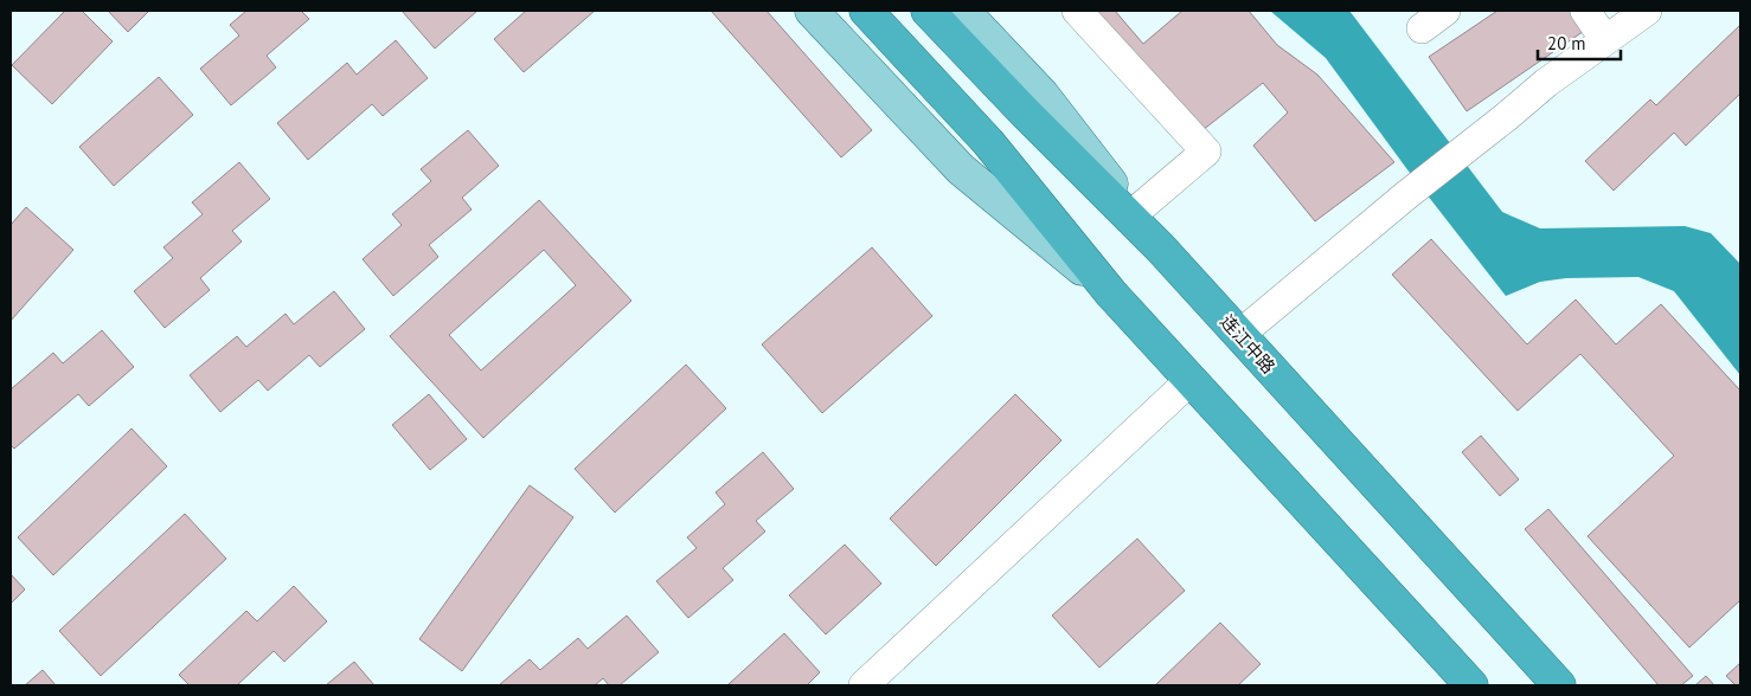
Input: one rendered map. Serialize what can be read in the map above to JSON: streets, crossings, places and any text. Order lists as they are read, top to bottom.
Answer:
{
  "streets": {
    "highway": ["连江中路"]
  },
  "scale_bar": "20 m"
}
